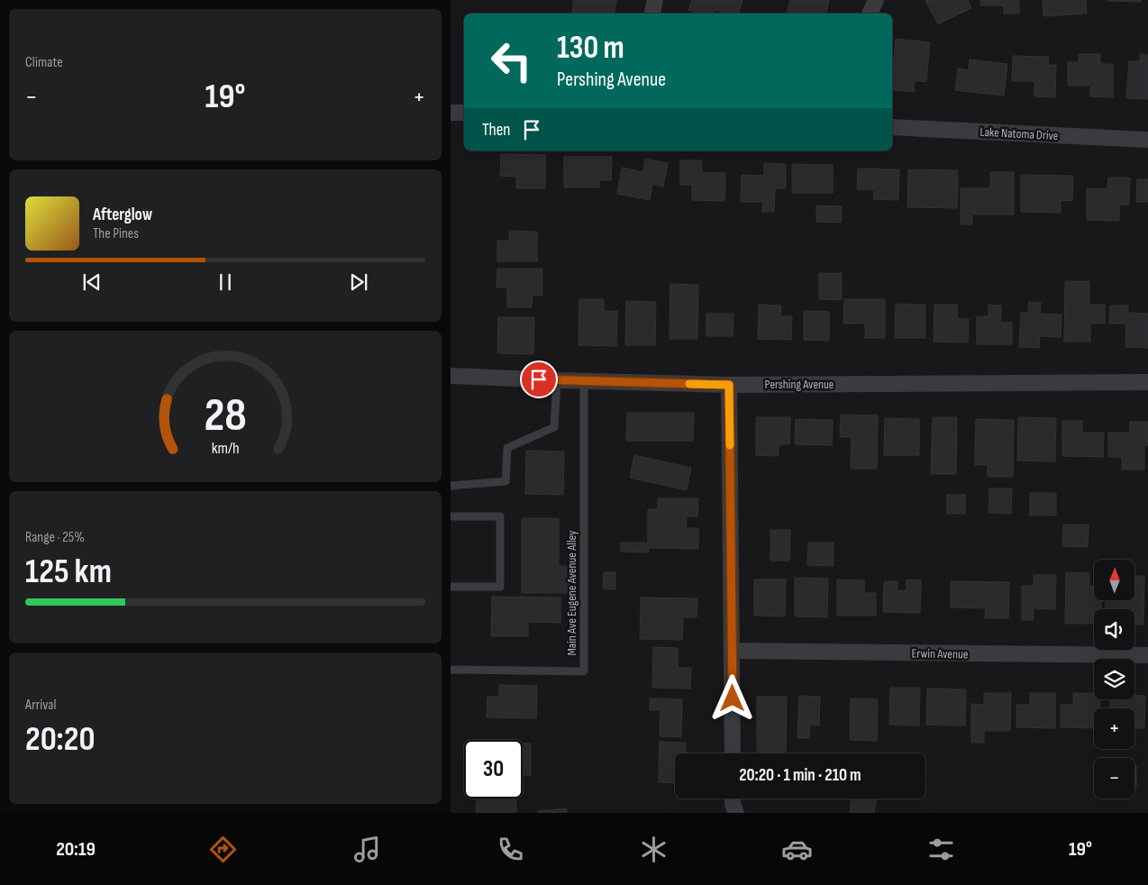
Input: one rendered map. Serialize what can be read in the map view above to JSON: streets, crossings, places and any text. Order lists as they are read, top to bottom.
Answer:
{
  "streets": {
    "street": ["Lake Natoma Drive", "Pershing Avenue", "Erwin Avenue"],
    "lane": ["Main Ave Eugene Avenue Alley"]
  },
  "crossings": [
    ["Pershing Avenue", "Main Ave Eugene Avenue Alley"]
  ],
  "north": "top",
  "page": {
    "tile": [
      "Climate",
      ["Range · 25%", "125 km"],
      ["Arrival", "20:20"]
    ],
    "turn": ["130 m", "Pershing Avenue"],
    "heat": ["−", "19°", "+"],
    "then": "Then",
    "song": ["Afterglow", "The Pines"],
    "map_buttons": ["+", "−"],
    "limit": "30",
    "trip": "20:20 · 1 min · 210 m",
    "tabs": ["20:19", "19°"],
    "gauge": ["28", "km/h"]
  }
}
